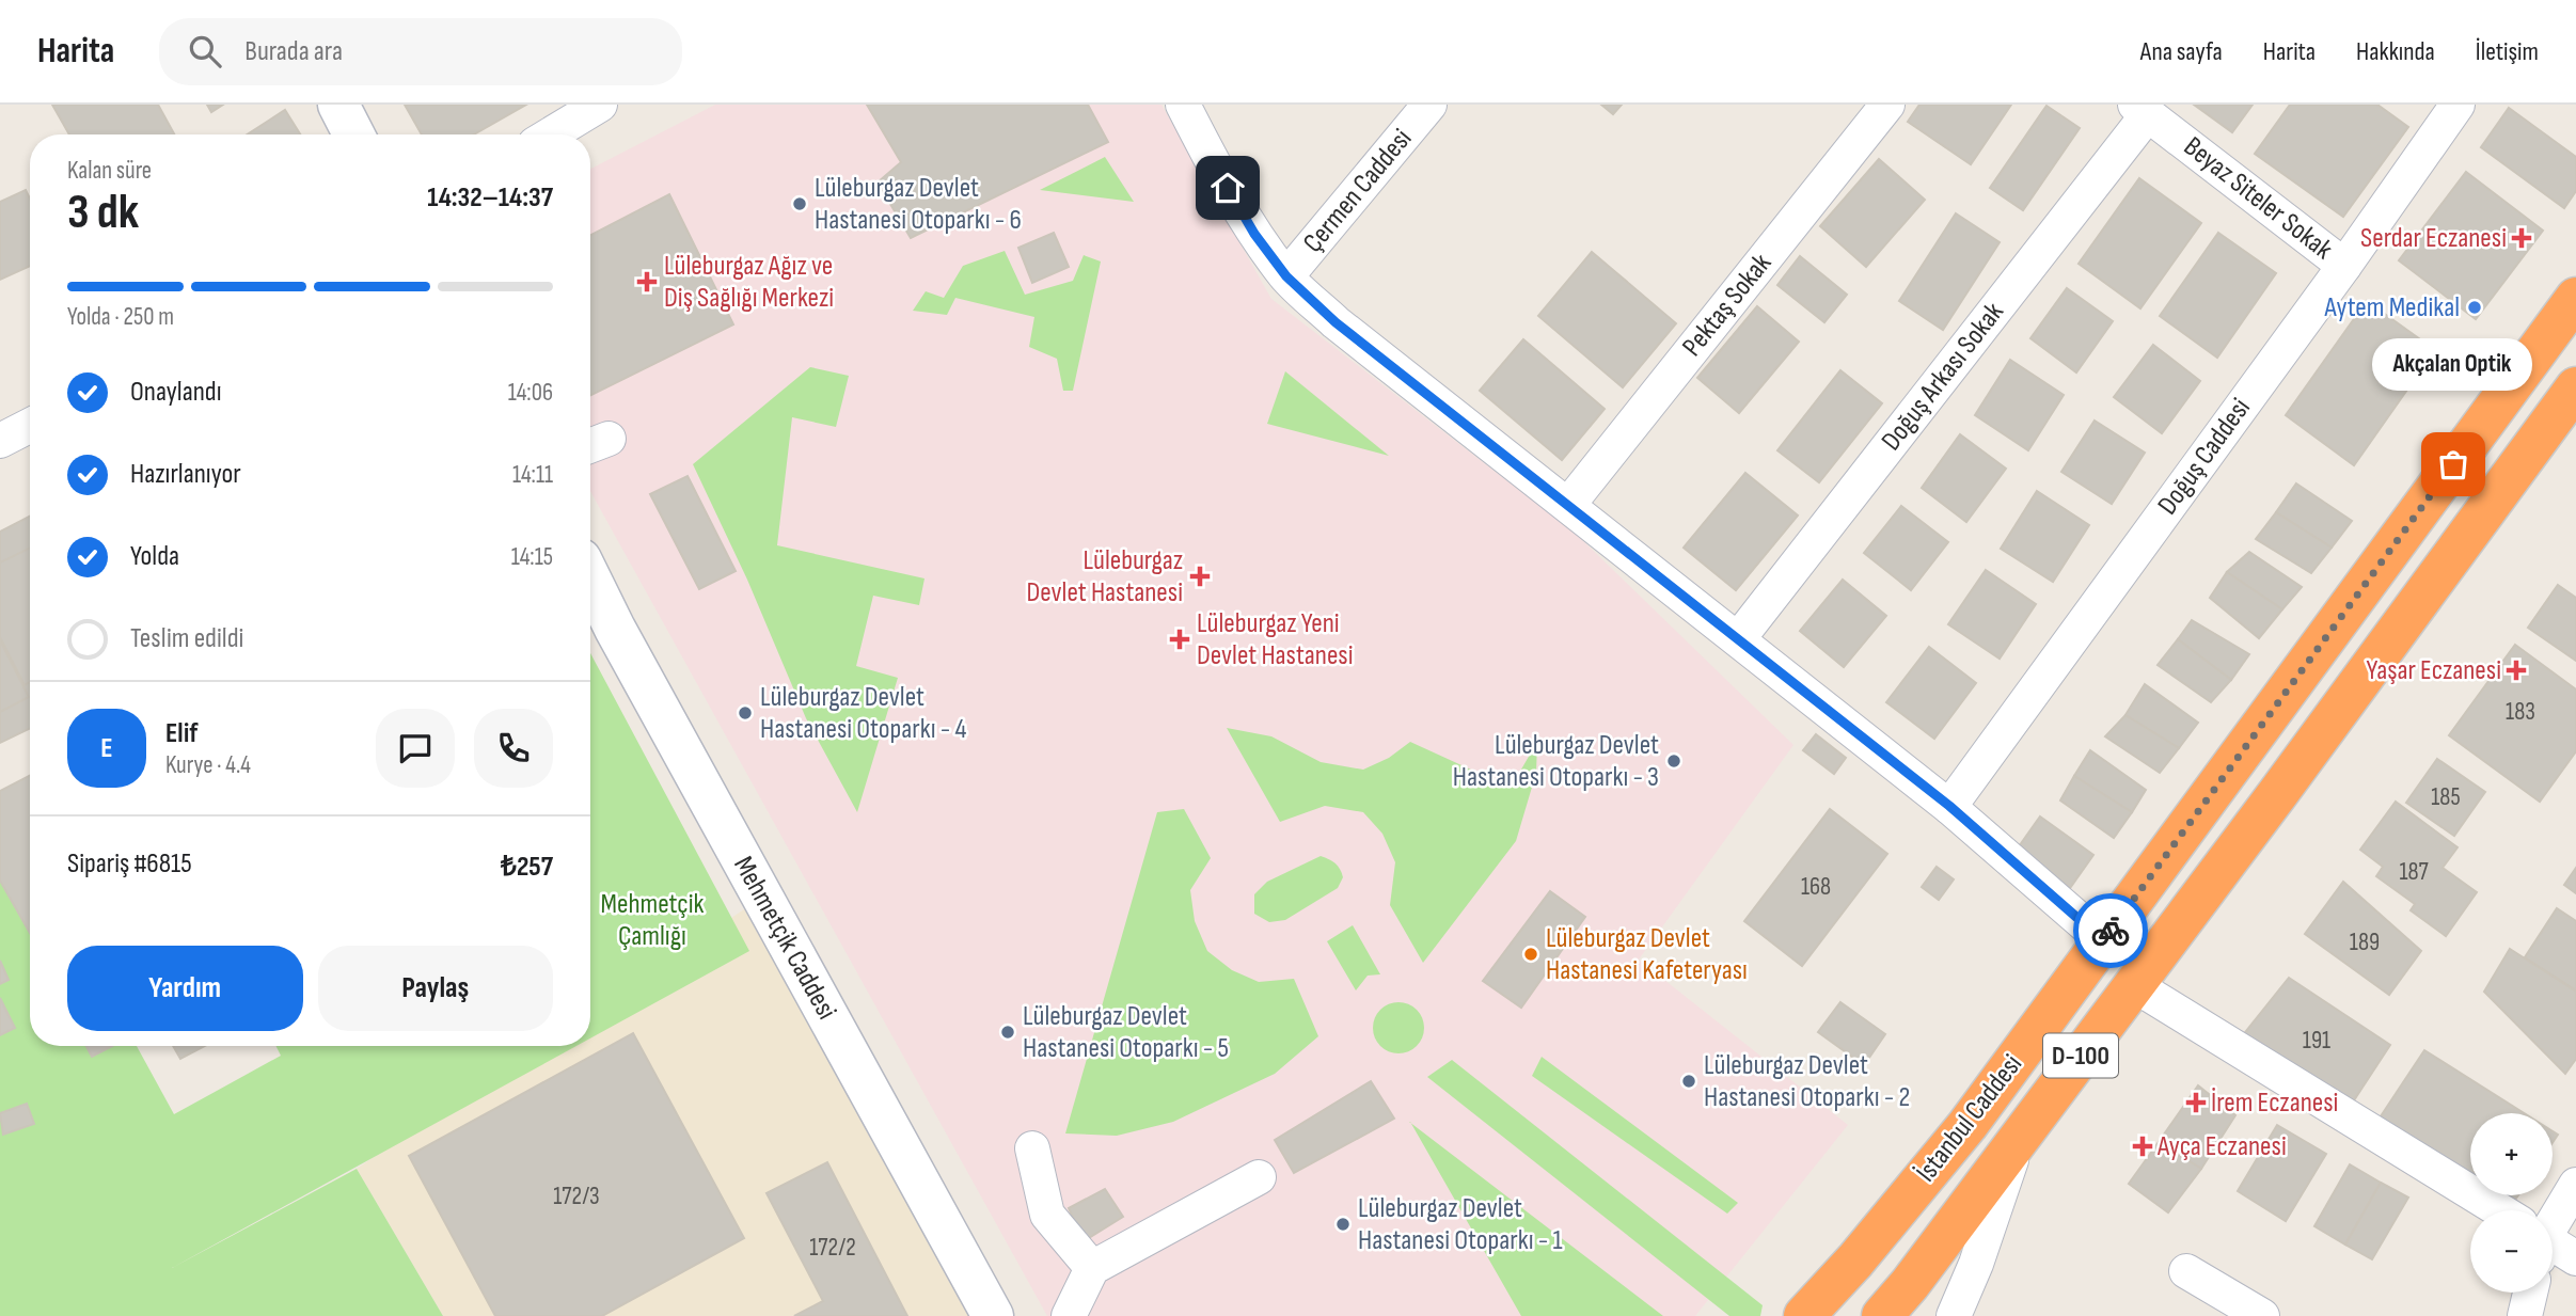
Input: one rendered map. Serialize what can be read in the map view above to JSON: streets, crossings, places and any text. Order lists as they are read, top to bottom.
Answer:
{
  "streets": {
    "highway": ["D-100", "İstanbul Caddesi"],
    "street": [
      "Çermen Caddesi",
      "Beyaz Siteler Sokak",
      "Pektaş Sokak",
      "Doğuş Arkası Sokak",
      "Doğuş Caddesi",
      "Mehmetçik Caddesi"
    ]
  },
  "crossings": [
    ["Beyaz Siteler Sokak", "Doğuş Arkası Sokak"],
    ["Beyaz Siteler Sokak", "Doğuş Caddesi"]
  ],
  "parks": ["Mehmetçik Çamlığı"],
  "places": {
    "other": [
      "Lüleburgaz Devlet Hastanesi Otoparkı - 6",
      "Aytem Medikal",
      "Akçalan Optik",
      "Lüleburgaz Devlet Hastanesi Otoparkı - 4",
      "Lüleburgaz Devlet Hastanesi Otoparkı - 3",
      "Lüleburgaz Devlet Hastanesi Kafeteryası",
      "Lüleburgaz Devlet Hastanesi Otoparkı - 5",
      "Lüleburgaz Devlet Hastanesi Otoparkı - 2",
      "Lüleburgaz Devlet Hastanesi Otoparkı - 1"
    ],
    "health": [
      "Serdar Eczanesi",
      "Lüleburgaz Ağız ve Diş Sağlığı Merkezi",
      "Lüleburgaz Devlet Hastanesi",
      "Lüleburgaz Yeni Devlet Hastanesi",
      "Yaşar Eczanesi",
      "İrem Eczanesi",
      "Ayça Eczanesi"
    ]
  },
  "house_numbers": [
    "183",
    "185",
    "187",
    "168",
    "189",
    "191",
    "172/3",
    "172/2"
  ],
  "page": {
    "header": "Harita",
    "search": "Burada ara",
    "nav": [
      "Ana sayfa",
      "Harita",
      "Hakkında",
      "İletişim"
    ],
    "heading": ["3 dk", "Kalan süre", "14:32–14:37"],
    "panel": [
      "Elif",
      "Kurye · 4.4",
      "Sipariş #6815",
      "₺257"
    ],
    "bar": "Yolda · 250 m",
    "bubble": "Akçalan Optik",
    "list": [
      ["Onaylandı", "14:06"],
      ["Hazırlanıyor", "14:11"],
      ["Yolda", "14:15"],
      "Teslim edildi"
    ],
    "round": "E",
    "buttons": ["Yardım", "Paylaş"],
    "map_buttons": ["+", "−"]
  }
}
